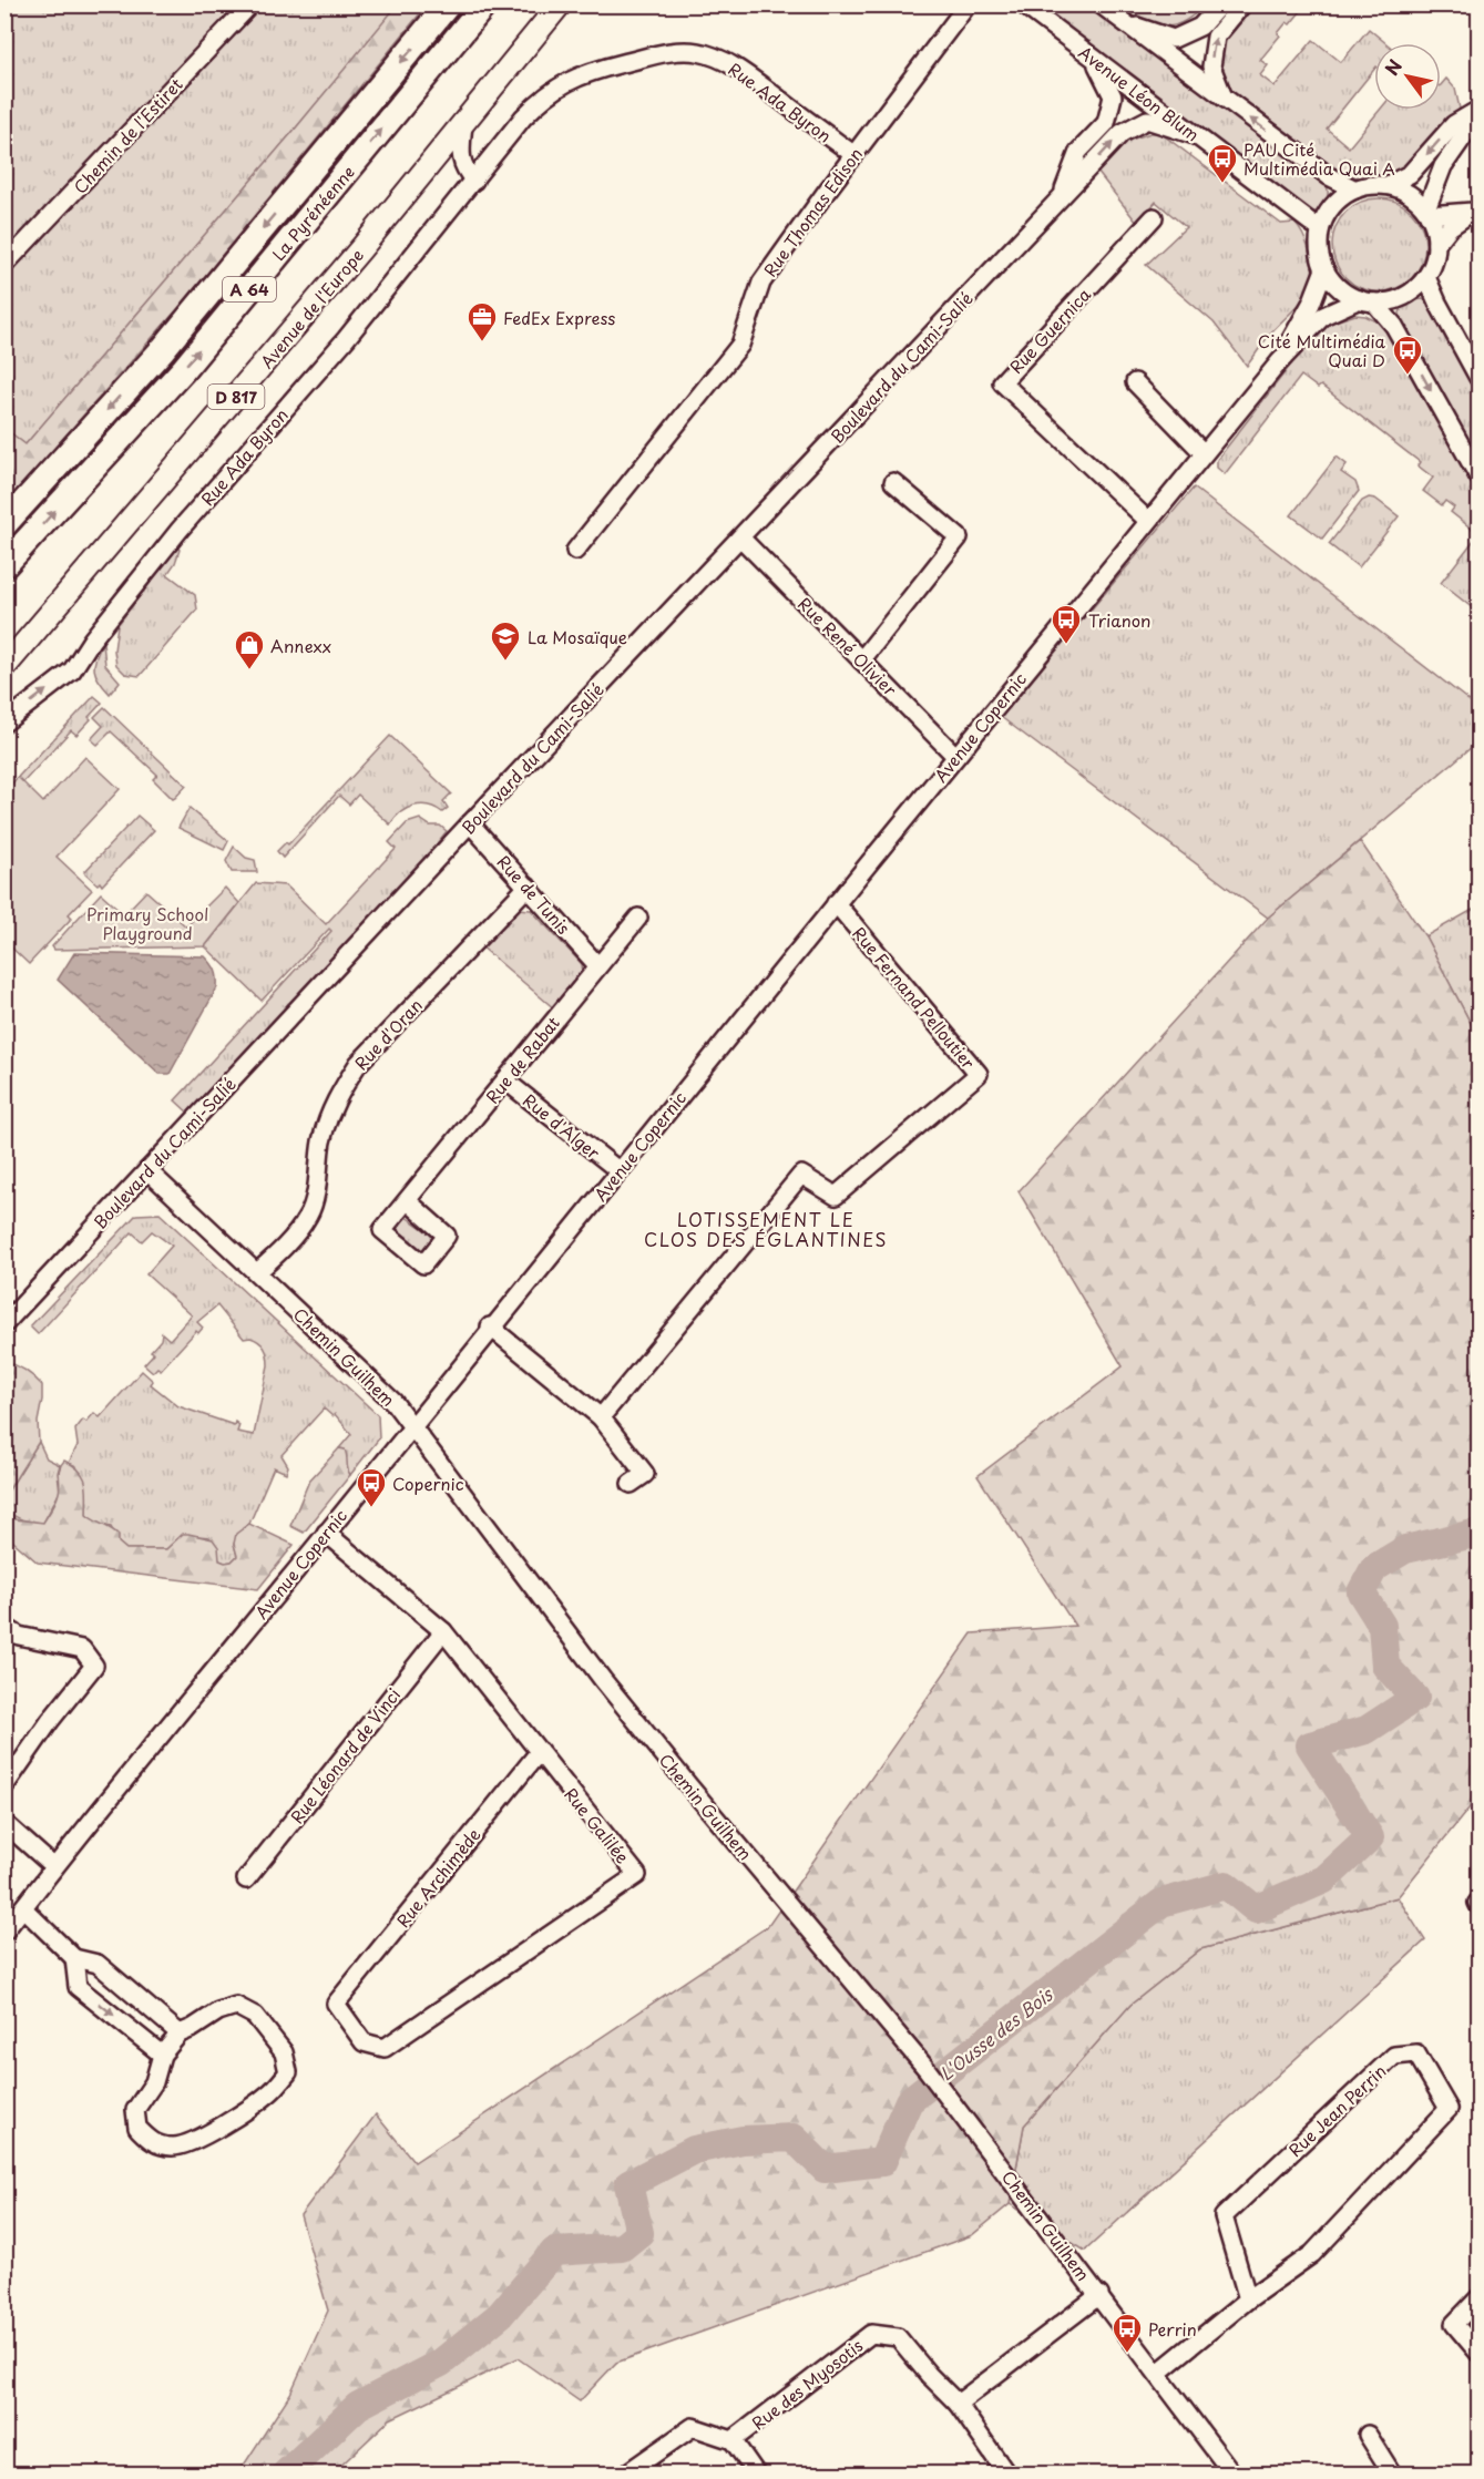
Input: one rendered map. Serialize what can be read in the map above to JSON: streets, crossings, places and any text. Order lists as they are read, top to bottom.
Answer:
{
  "streets": {
    "highway": ["La Pyrénéenne", "A 64"],
    "main road": ["Avenue de l'Europe", "D 817"],
    "street": [
      "Avenue Léon Blum",
      "Rue Ada Byron",
      "Chemin de l'Estiret",
      "Rue Thomas Edison",
      "Rue Guernica",
      "Boulevard du Cami-Salié",
      "Rue René Olivier",
      "Avenue Copernic",
      "Rue de Tunis",
      "Rue Fernand Pelloutier",
      "Rue d'Oran",
      "Rue de Rabat",
      "Rue d'Alger",
      "Chemin Guilhem",
      "Rue Léonard de Vinci",
      "Rue Galilée",
      "Rue Archimède",
      "Rue Jean Perrin",
      "Rue des Myosotis"
    ]
  },
  "crossings": [
    ["Avenue Léon Blum", "Boulevard du Cami-Salié"],
    ["Avenue Léon Blum", "Avenue Copernic"],
    ["Rue Ada Byron", "Rue Thomas Edison"],
    ["Rue Guernica", "Avenue Copernic"],
    ["Boulevard du Cami-Salié", "Rue René Olivier"],
    ["Boulevard du Cami-Salié", "Rue de Tunis"],
    ["Boulevard du Cami-Salié", "Chemin Guilhem"],
    ["Rue René Olivier", "Avenue Copernic"],
    ["Avenue Copernic", "Rue Fernand Pelloutier"],
    ["Avenue Copernic", "Rue d'Alger"],
    ["Avenue Copernic", "Chemin Guilhem"],
    ["Avenue Copernic", "Rue Galilée"],
    ["Rue de Tunis", "Rue d'Oran"],
    ["Rue de Tunis", "Rue de Rabat"],
    ["Rue d'Oran", "Chemin Guilhem"],
    ["Rue de Rabat", "Rue d'Alger"],
    ["Chemin Guilhem", "Rue Jean Perrin"],
    ["Rue Léonard de Vinci", "Rue Galilée"],
    ["Rue Galilée", "Rue Archimède"]
  ],
  "one_way": ["Rue Ada Byron"],
  "districts": ["LOTISSEMENT LE CLOS DES ÉGLANTINES"],
  "water": ["L'Ousse des Bois"],
  "parks": ["Primary School Playground"],
  "places": {
    "bus stop": [
      "PAU Cité Multimédia Quai A",
      "Cité Multimédia Quai D",
      "Trianon",
      "Copernic",
      "Perrin"
    ],
    "office": ["FedEx Express"],
    "school or university": ["La Mosaïque"],
    "shop": ["Annexx"]
  },
  "north": "top left"
}
